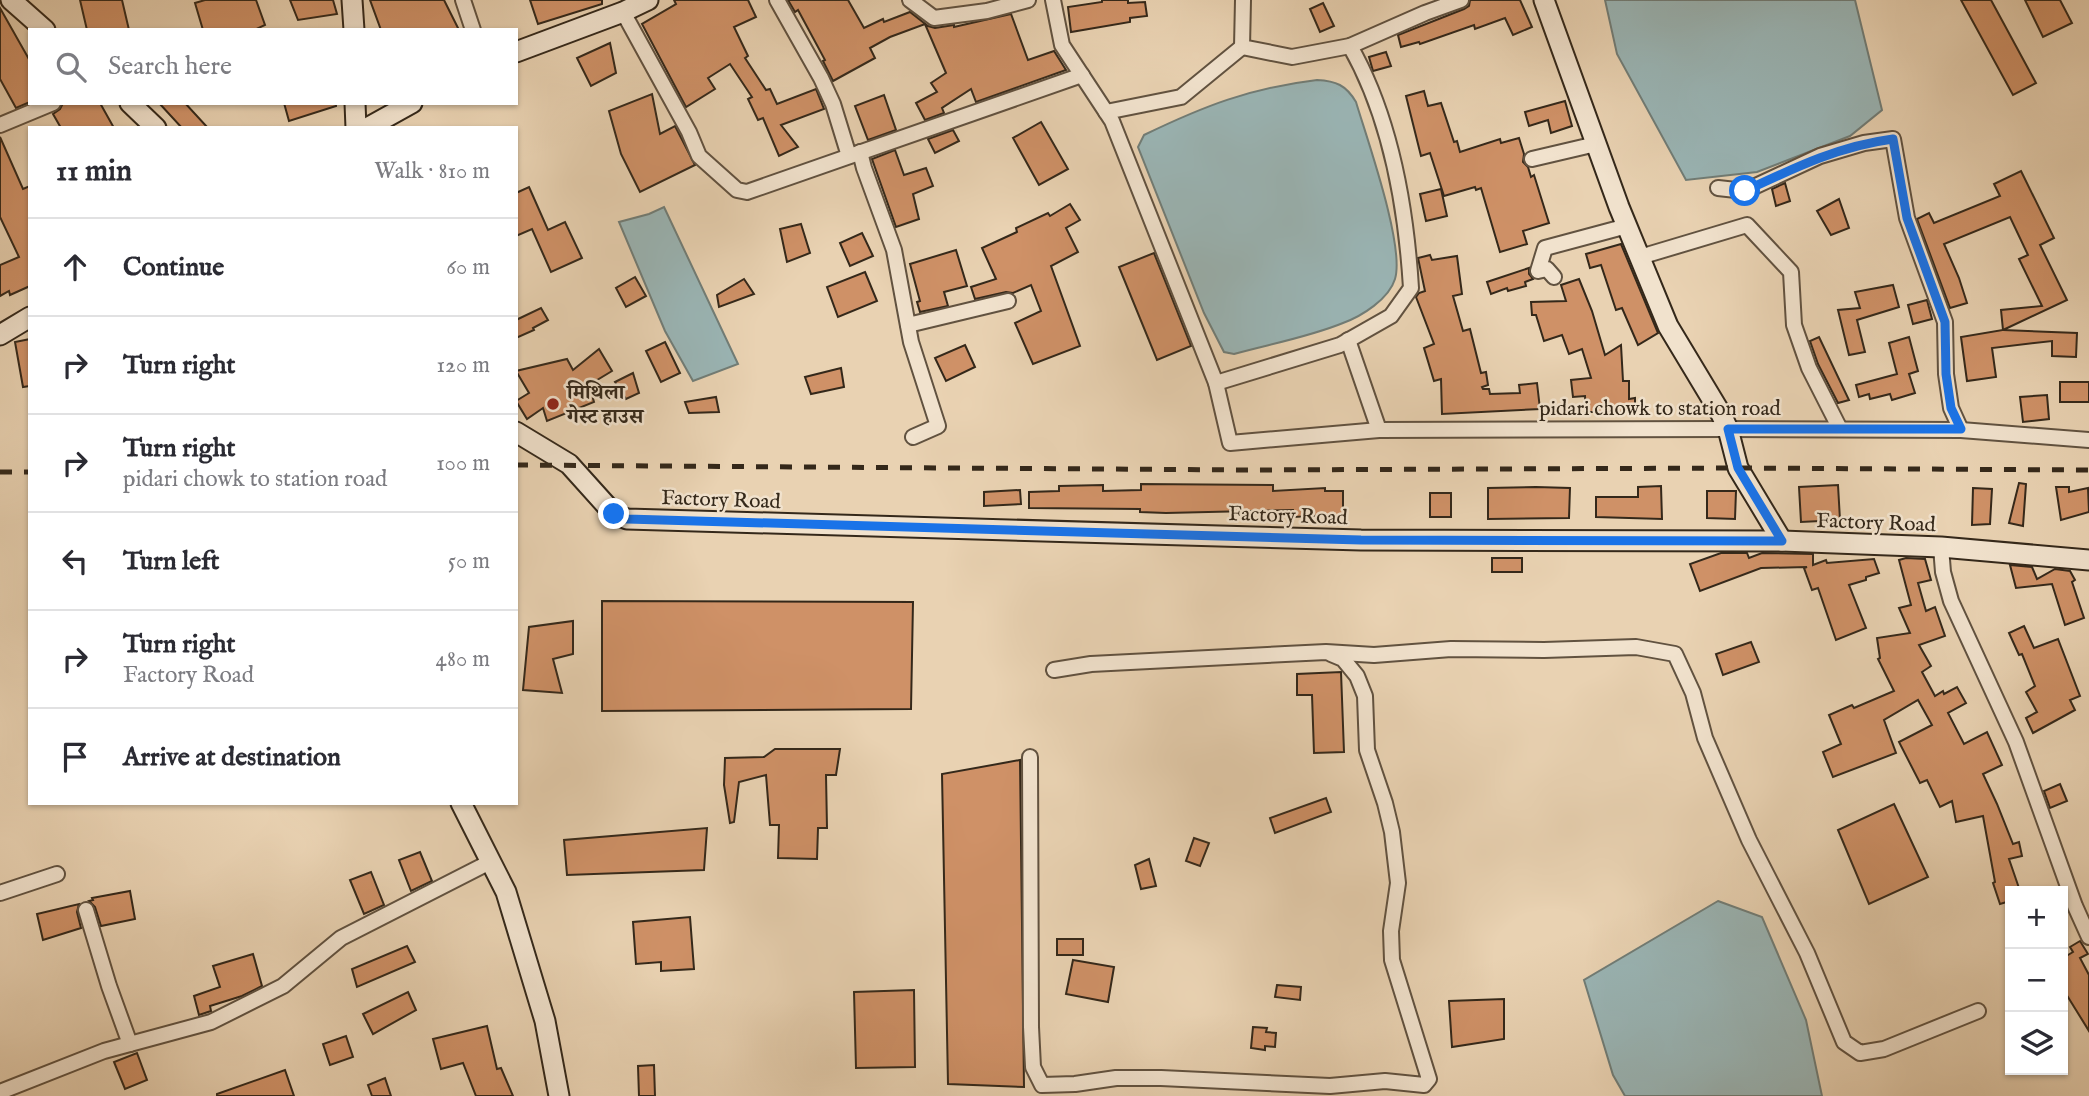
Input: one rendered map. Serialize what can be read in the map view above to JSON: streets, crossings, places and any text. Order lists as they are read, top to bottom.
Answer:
{
  "streets": {
    "main road": ["Factory Road"],
    "street": ["pidari chowk to station road"]
  },
  "places": ["मिथिला गेस्ट हाउस"],
  "page": {
    "search": "Search here",
    "heading": ["11 min", "Walk · 810 m"],
    "list": [
      ["Continue", "60 m"],
      ["Turn right", "120 m"],
      ["Turn right", "pidari chowk to station road", "100 m"],
      ["Turn left", "50 m"],
      ["Turn right", "Factory Road", "480 m"],
      "Arrive at destination"
    ],
    "map_buttons": ["+", "−"]
  }
}
